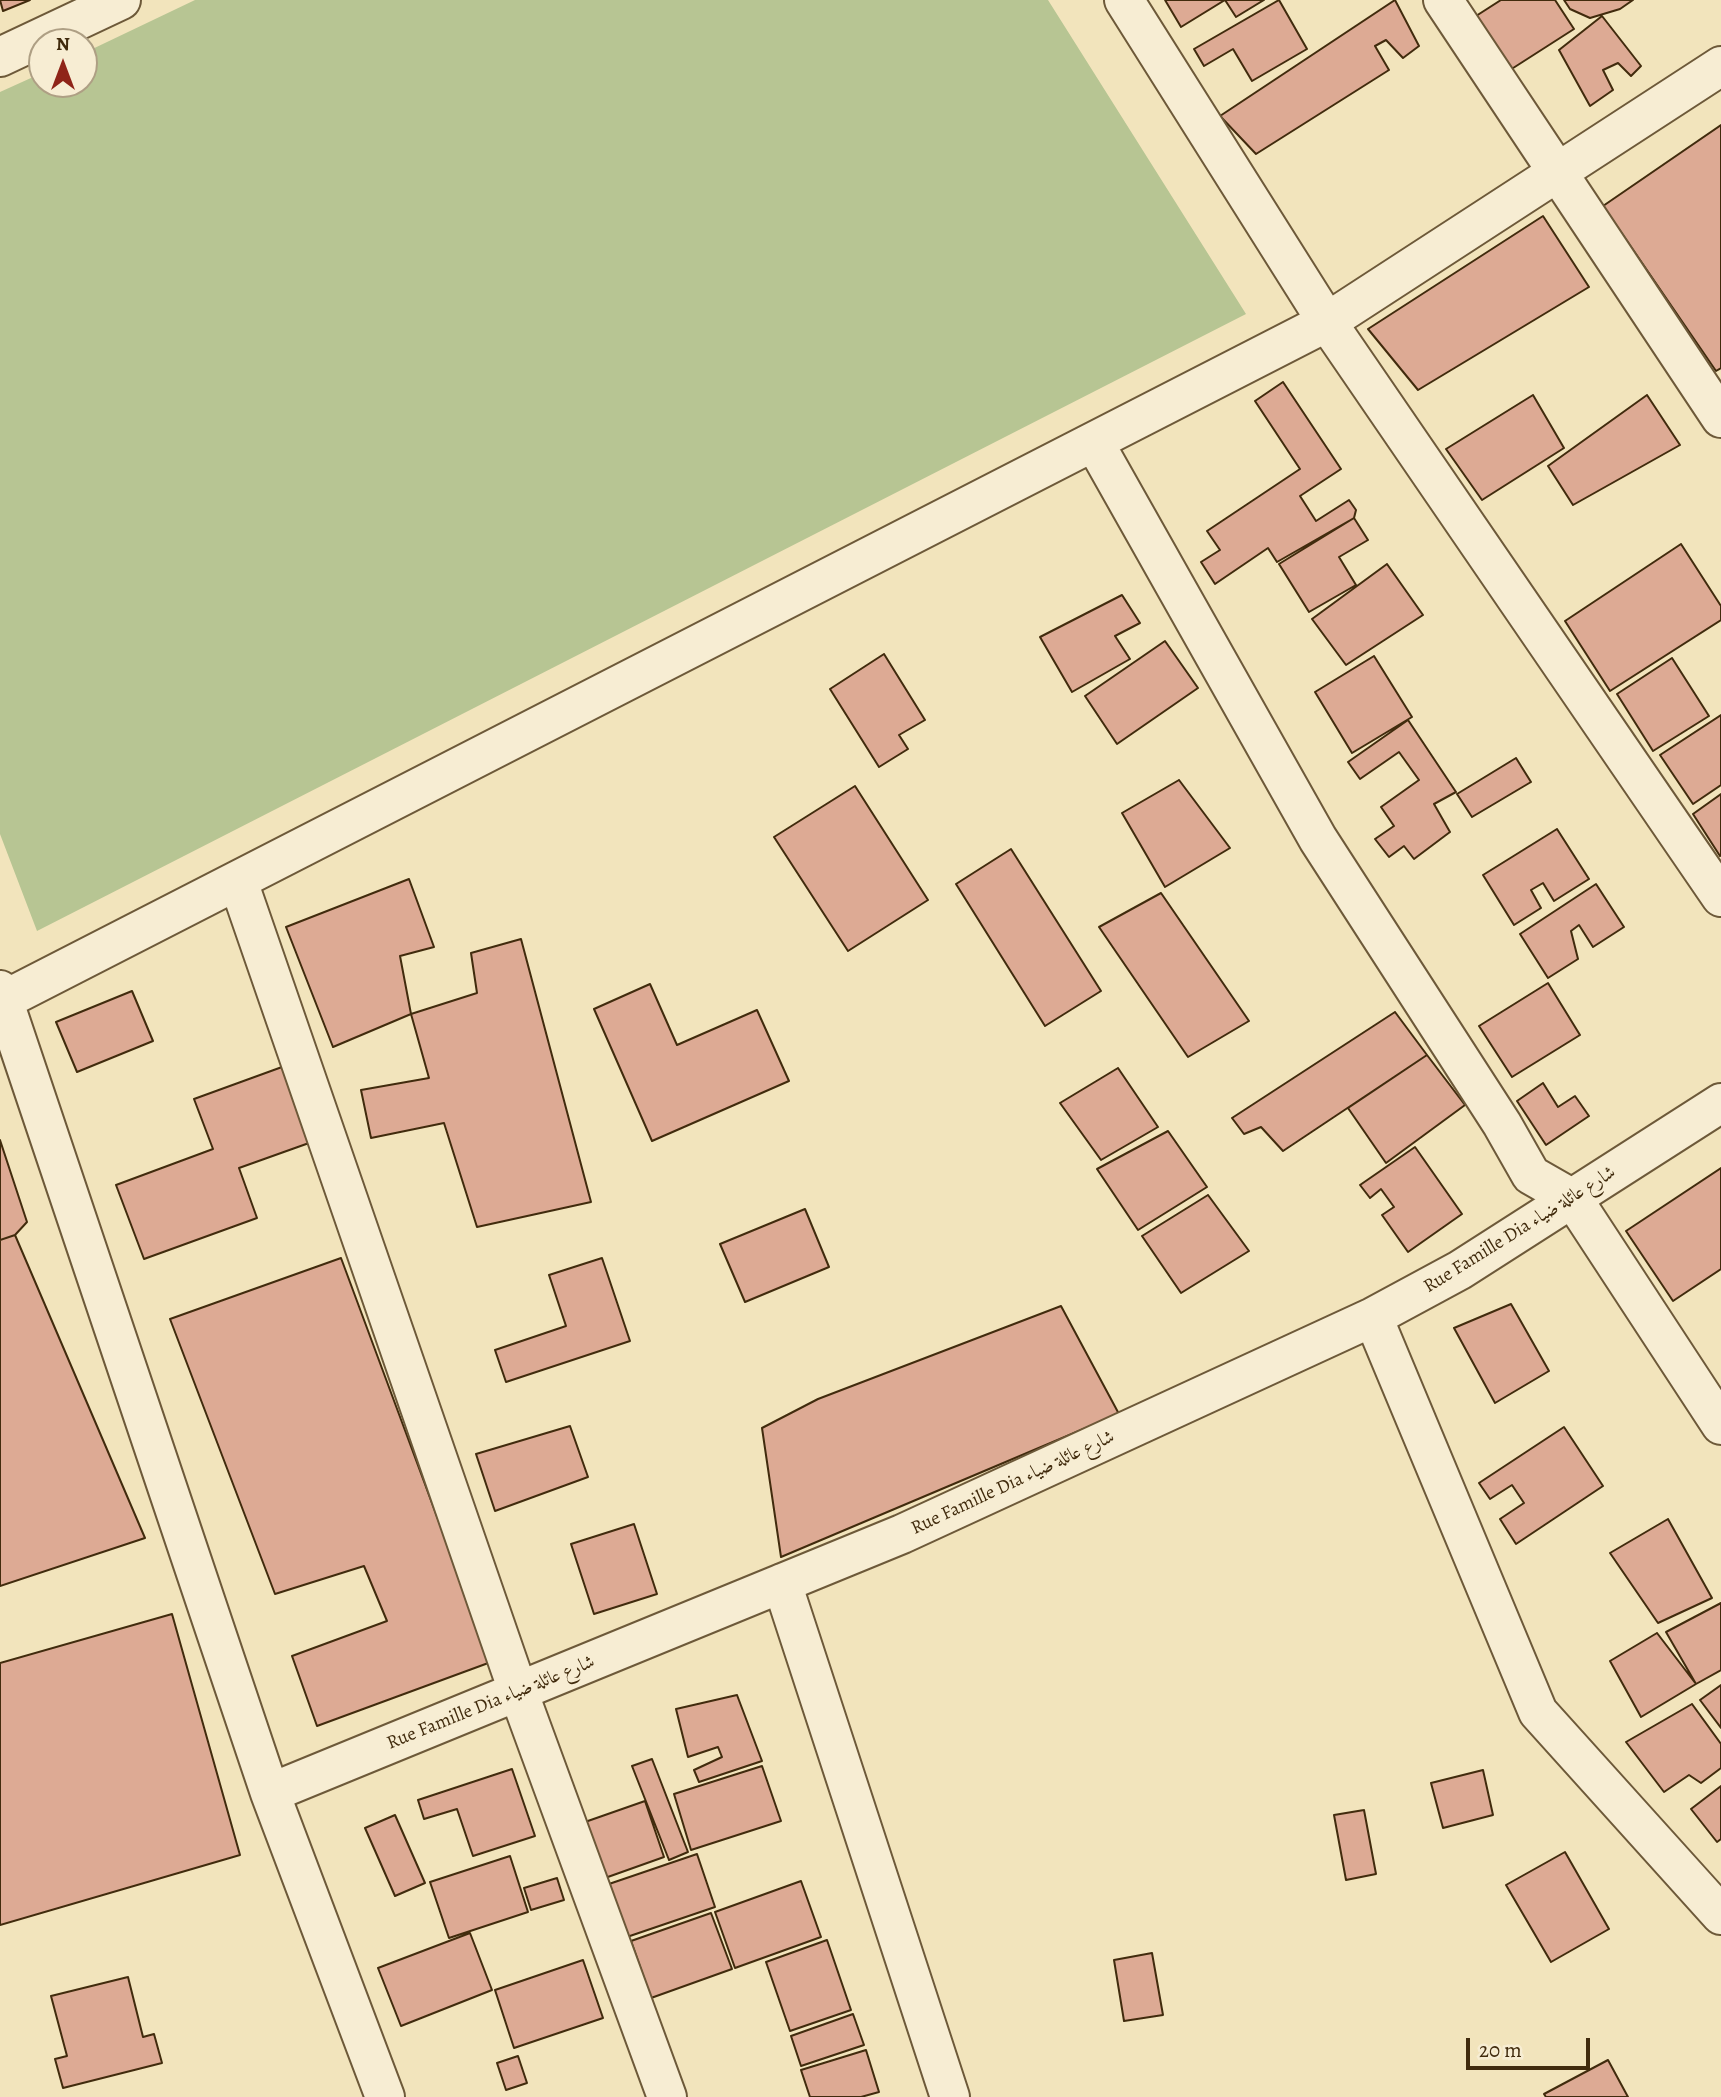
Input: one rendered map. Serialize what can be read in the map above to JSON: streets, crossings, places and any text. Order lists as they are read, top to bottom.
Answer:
{
  "streets": {
    "street": ["Rue Famille Dia شارع عائلة ضياء"]
  },
  "scale_bar": "20 m",
  "north": "top"
}
